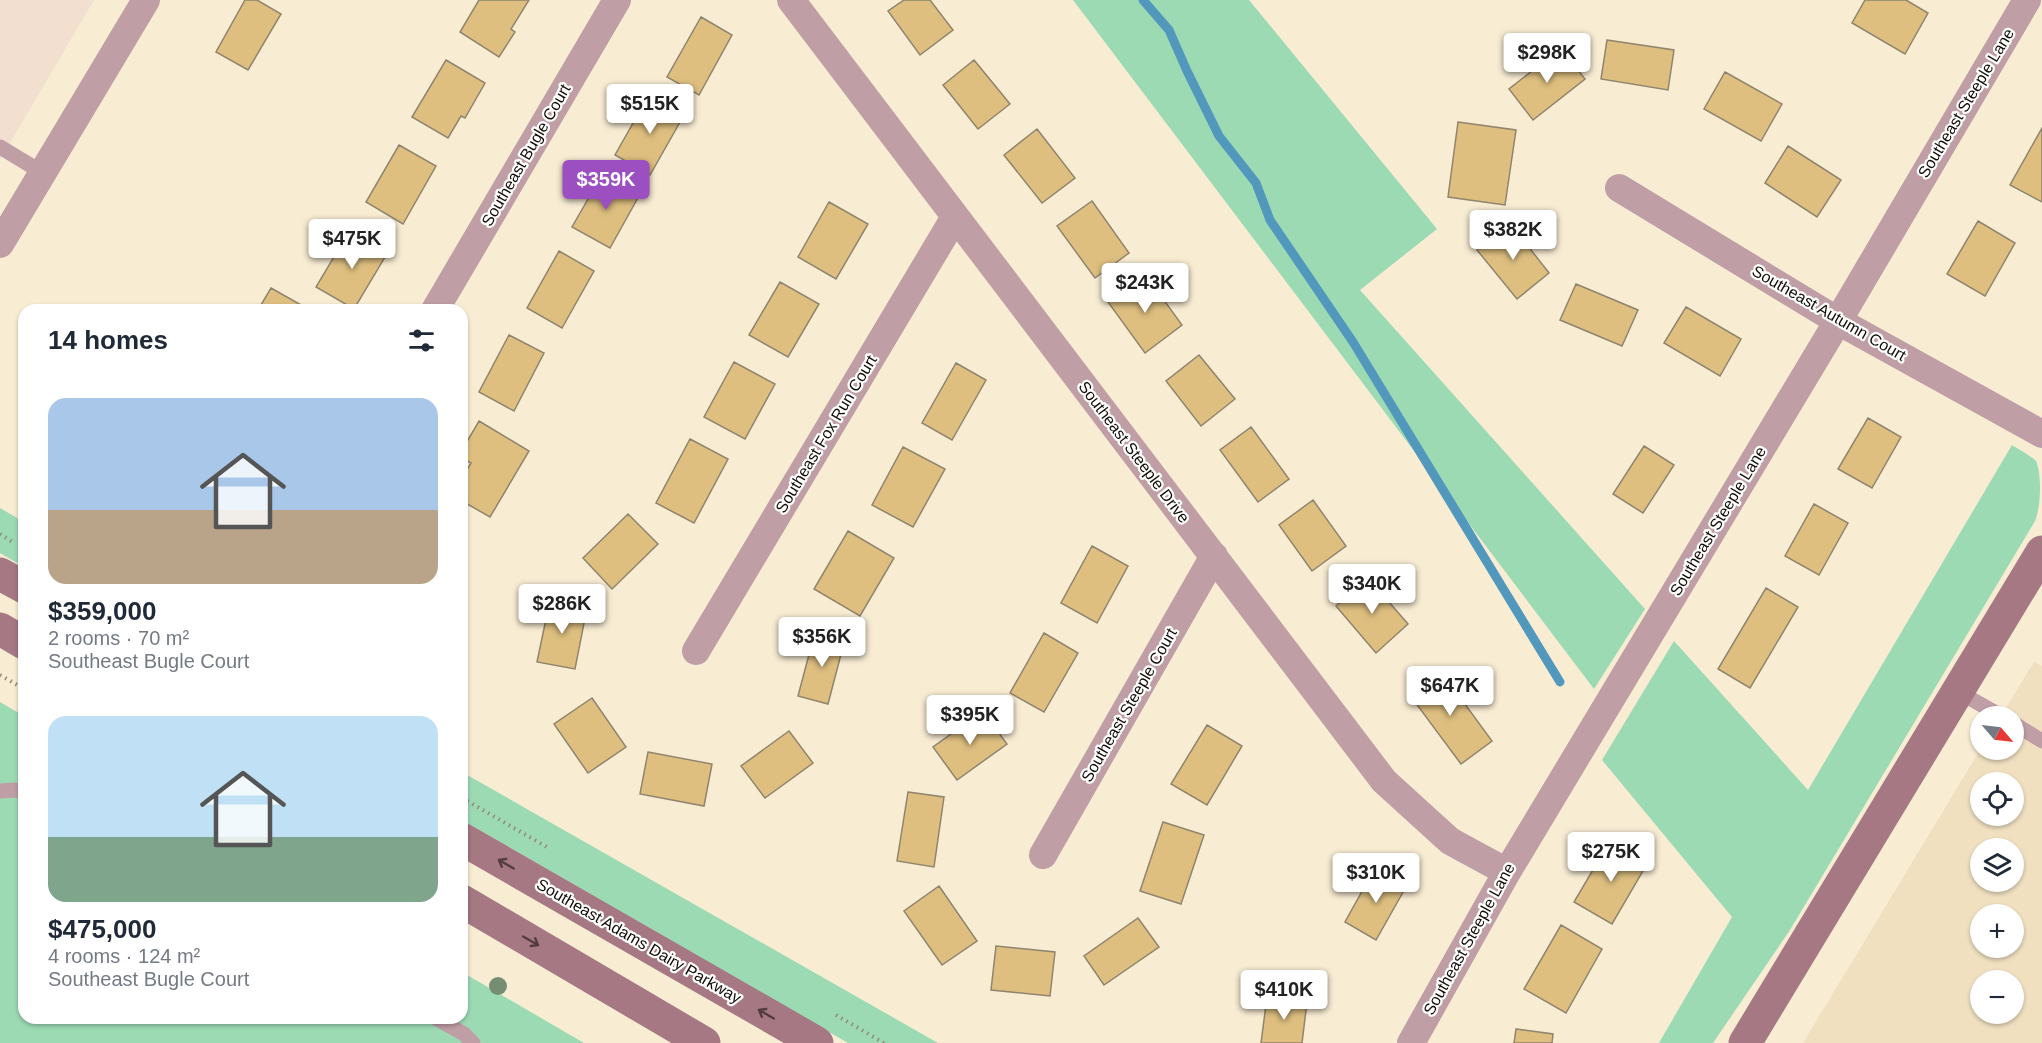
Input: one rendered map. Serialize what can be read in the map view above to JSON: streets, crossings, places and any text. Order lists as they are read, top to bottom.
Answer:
{
  "streets": {
    "main road": ["Southeast Adams Dairy Parkway"],
    "street": [
      "Southeast Steeple Lane",
      "Southeast Bugle Court",
      "Southeast Autumn Court",
      "Southeast Fox Run Court",
      "Southeast Steeple Drive",
      "Southeast Steeple Court"
    ]
  },
  "crossings": [
    ["Southeast Steeple Lane", "Southeast Autumn Court"],
    ["Southeast Steeple Lane", "Southeast Steeple Drive"],
    ["Southeast Fox Run Court", "Southeast Steeple Drive"],
    ["Southeast Steeple Drive", "Southeast Steeple Court"]
  ],
  "north": "bottom right",
  "page": {
    "price": [
      "$298K",
      "$515K",
      "$359K",
      "$382K",
      "$475K",
      "$243K",
      "$340K",
      "$286K",
      "$356K",
      "$647K",
      "$395K",
      "$275K",
      "$310K",
      "$410K"
    ],
    "heading": "14 homes",
    "list": [
      {
        "name": "$359,000",
        "note": "2 rooms · 70 m² · Southeast Bugle Court"
      },
      {
        "name": "$475,000",
        "note": "4 rooms · 124 m² · Southeast Bugle Court"
      }
    ],
    "map_buttons": ["+", "−"]
  }
}
